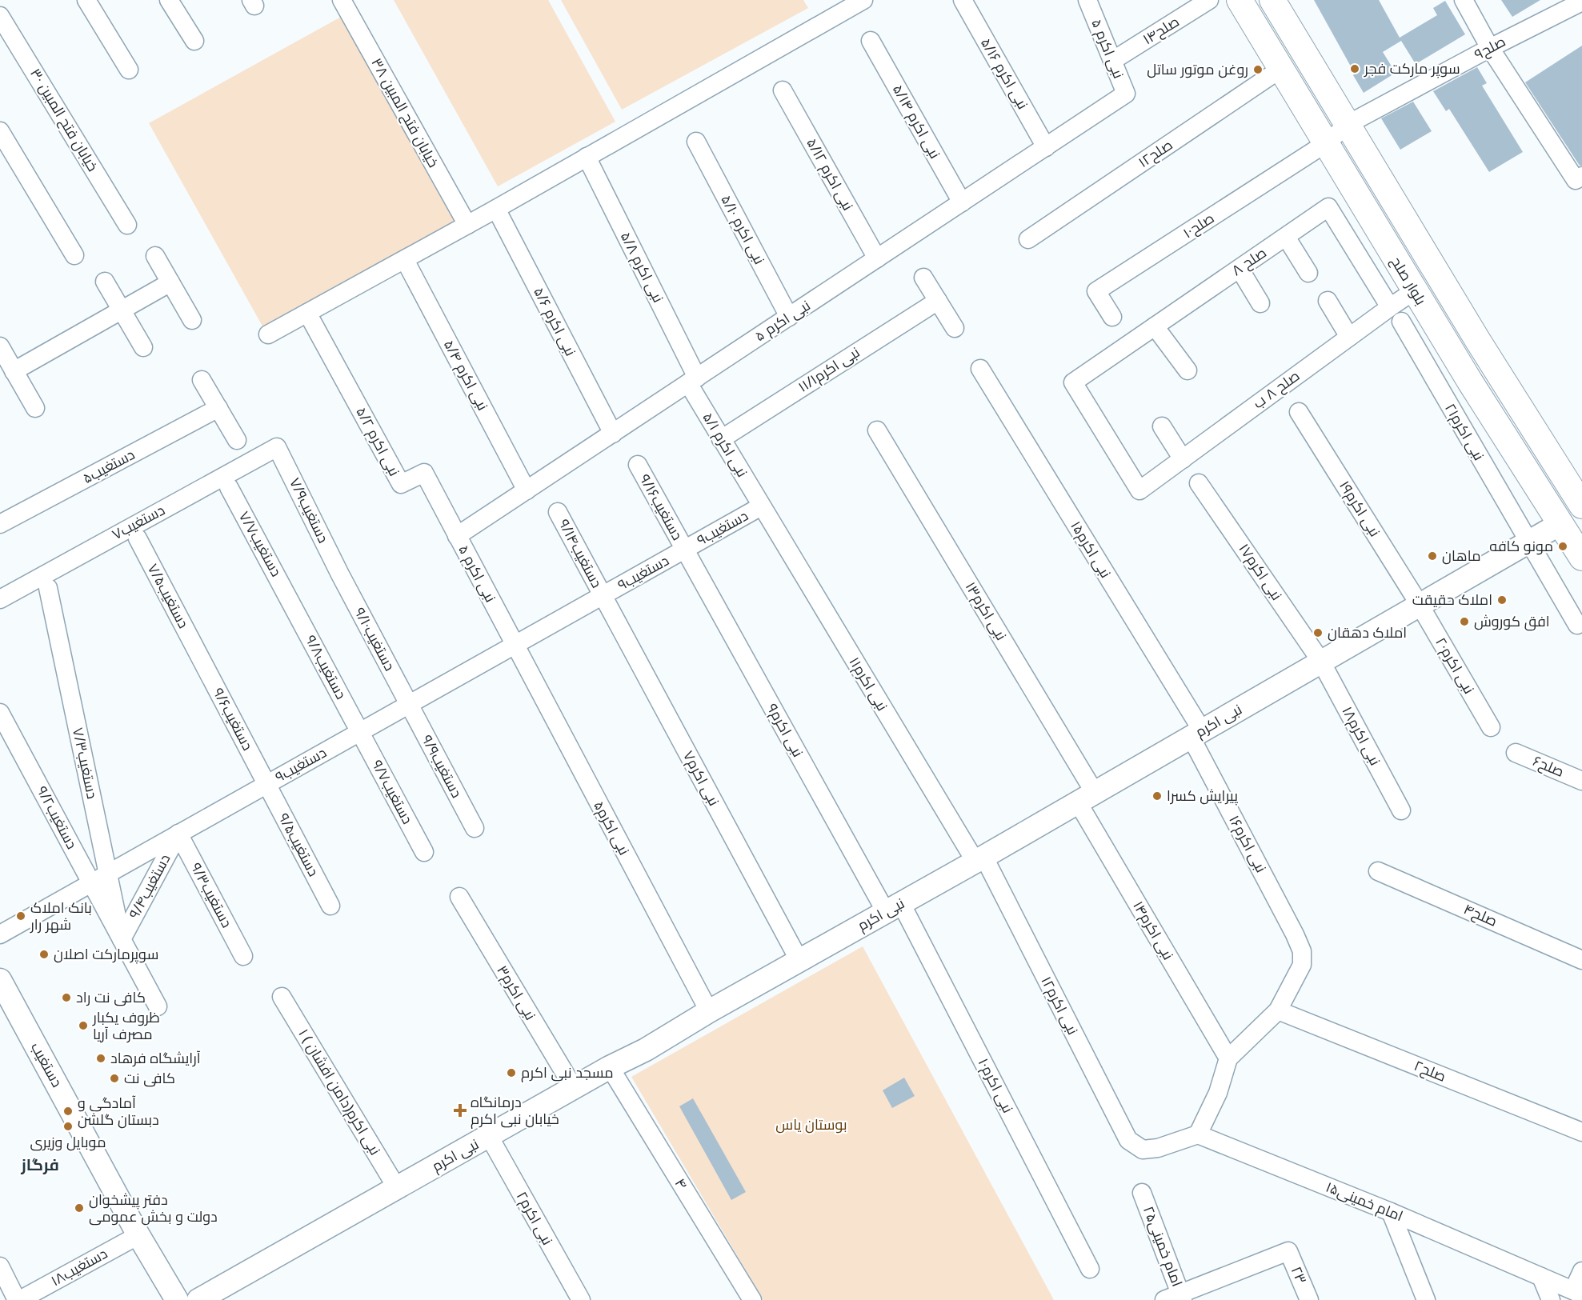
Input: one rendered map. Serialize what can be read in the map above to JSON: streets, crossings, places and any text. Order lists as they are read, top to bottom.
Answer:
{
  "streets": {
    "main road": ["بلوار صلح"],
    "street": [
      "صلح۱۴",
      "صلح۹",
      "نبی اکرم ۵",
      "نبی اکرم ۵/۱۶",
      "خیابان فتح المبین ۳۸",
      "خیابان فتح المبین ۳۰",
      "نبی اکرم ۵/۱۴",
      "صلح۱۲",
      "نبی اکرم ۵/۱۲",
      "صلح۱۰",
      "نبی اکرم ۵/۱۰",
      "۸ صلح",
      "نبی اکرم ۵/۸",
      "نبی اکرم ۵/۶",
      "نبی اکرم۱۱/۱",
      "نبی اکرم ۵/۴",
      "صلح ۸ ب",
      "نبی اکرم۲۱",
      "نبی اکرم ۵/۲",
      "نبی اکرم ۵/۱",
      "دستغیب۵",
      "دستغیب۹/۱۶",
      "نبی اکرم۱۹",
      "دستغیب۷/۹",
      "دستغیب۷",
      "دستغیب۹",
      "دستغیب۷/۷",
      "نبی اکرم۱۵",
      "دستغیب۹/۱۴",
      "نبی اکرم۱۷",
      "۹دستغیب",
      "دستغیب۷/۵",
      "نبی اکرم۱۳",
      "دستغیب۹/۱۰",
      "نبی اکرم۲۰",
      "دستغیب۹/۸",
      "نبی اکرم۱۱",
      "دستغیب۹/۶",
      "نبی اکرم",
      "نبی اکرم۹",
      "نبی اکرم۱۸",
      "دستغیب۷/۳",
      "دستغیب۹/۹",
      "صلح۶",
      "نبی اکرم۷",
      "دستغیب۹/۷",
      "دستغیب۹/۲",
      "نبی اکرم۵",
      "نبی اکرم۱۶",
      "۹/۵دستغیب",
      "دستغیب۹/۴",
      "دستغیب۹/۳",
      "صلح۴",
      "نبی اکرم۱۴",
      "نبی اکرم۳",
      "نبی اکرم۱۲",
      "دستغیب",
      "صلح۲",
      "نبی اکرم۱۰",
      "۱ نبی اکرم(دامن افشان )",
      "۴",
      "۱۵امام خمینی",
      "نبی اکرم۲",
      "امام خمینی۲۵",
      "دستغیب۱۸",
      "۲۳"
    ]
  },
  "crossings": [
    ["صلح۱۴", "نبی اکرم ۵"],
    ["صلح۹", "صلح۱۰"],
    ["صلح۹", "بلوار صلح"],
    ["نبی اکرم ۵", "نبی اکرم ۵/۱۶"],
    ["نبی اکرم ۵", "نبی اکرم ۵/۱۴"],
    ["نبی اکرم ۵", "نبی اکرم ۵/۱۲"],
    ["نبی اکرم ۵", "نبی اکرم ۵/۱۰"],
    ["نبی اکرم ۵", "نبی اکرم ۵/۸"],
    ["نبی اکرم ۵", "نبی اکرم ۵/۶"],
    ["نبی اکرم ۵", "نبی اکرم ۵/۴"],
    ["نبی اکرم ۵", "نبی اکرم ۵/۲"],
    ["نبی اکرم ۵", "نبی اکرم ۵/۱"],
    ["نبی اکرم ۵", "دستغیب۹"],
    ["نبی اکرم ۵", "نبی اکرم۵"],
    ["صلح۱۲", "بلوار صلح"],
    ["صلح۱۰", "بلوار صلح"],
    ["۸ صلح", "صلح ۸ ب"],
    ["نبی اکرم ۵/۸", "نبی اکرم ۵/۱"],
    ["بلوار صلح", "صلح ۸ ب"],
    ["بلوار صلح", "نبی اکرم"],
    ["نبی اکرم۱۱/۱", "نبی اکرم ۵/۱"],
    ["نبی اکرم۲۱", "نبی اکرم"],
    ["نبی اکرم ۵/۱", "دستغیب۹"],
    ["نبی اکرم ۵/۱", "نبی اکرم۱۱"],
    ["دستغیب۹/۱۶", "دستغیب۹"],
    ["دستغیب۹/۱۶", "۹دستغیب"],
    ["دستغیب۹/۱۶", "نبی اکرم۹"],
    ["نبی اکرم۱۹", "نبی اکرم۲۰"],
    ["نبی اکرم۱۹", "نبی اکرم"],
    ["دستغیب۷/۹", "دستغیب۷"],
    ["دستغیب۷/۹", "دستغیب۹/۱۰"],
    ["دستغیب۹", "دستغیب۹/۱۴"],
    ["دستغیب۹", "۹دستغیب"],
    ["دستغیب۹", "دستغیب۹/۱۰"],
    ["دستغیب۹", "دستغیب۹/۸"],
    ["دستغیب۹", "نبی اکرم۱۱"],
    ["دستغیب۹", "دستغیب۹/۶"],
    ["دستغیب۹", "نبی اکرم۹"],
    ["دستغیب۹", "دستغیب۹/۹"],
    ["دستغیب۹", "نبی اکرم۷"],
    ["دستغیب۹", "دستغیب۹/۷"],
    ["دستغیب۹", "دستغیب۹/۲"],
    ["دستغیب۹", "نبی اکرم۵"],
    ["دستغیب۹", "۹/۵دستغیب"],
    ["دستغیب۹", "دستغیب۹/۴"],
    ["دستغیب۹", "دستغیب۹/۳"],
    ["دستغیب۷/۷", "دستغیب۹/۸"],
    ["نبی اکرم۱۵", "نبی اکرم"],
    ["نبی اکرم۱۵", "نبی اکرم۱۶"],
    ["دستغیب۹/۱۴", "۹دستغیب"],
    ["دستغیب۹/۱۴", "نبی اکرم۷"],
    ["نبی اکرم۱۷", "نبی اکرم"],
    ["نبی اکرم۱۷", "نبی اکرم۱۸"],
    ["۹دستغیب", "نبی اکرم۹"],
    ["۹دستغیب", "نبی اکرم۷"],
    ["دستغیب۷/۵", "دستغیب۹/۶"],
    ["نبی اکرم۱۳", "نبی اکرم"],
    ["نبی اکرم۱۳", "نبی اکرم۱۴"],
    ["دستغیب۹/۱۰", "دستغیب۹/۹"],
    ["نبی اکرم۲۰", "نبی اکرم"],
    ["دستغیب۹/۸", "دستغیب۹/۷"],
    ["نبی اکرم۱۱", "نبی اکرم"],
    ["نبی اکرم۱۱", "نبی اکرم۱۲"],
    ["دستغیب۹/۶", "۹/۵دستغیب"],
    ["نبی اکرم", "نبی اکرم۹"],
    ["نبی اکرم", "نبی اکرم۱۸"],
    ["نبی اکرم", "نبی اکرم۷"],
    ["نبی اکرم", "نبی اکرم۵"],
    ["نبی اکرم", "نبی اکرم۱۶"],
    ["نبی اکرم", "نبی اکرم۱۴"],
    ["نبی اکرم", "نبی اکرم۳"],
    ["نبی اکرم", "نبی اکرم۱۲"],
    ["نبی اکرم", "نبی اکرم۱۰"],
    ["نبی اکرم", "۱ نبی اکرم(دامن افشان )"],
    ["نبی اکرم", "۴"],
    ["نبی اکرم", "نبی اکرم۲"],
    ["نبی اکرم۹", "نبی اکرم۱۰"],
    ["دستغیب۷/۳", "دستغیب۹/۲"],
    ["دستغیب۷/۳", "دستغیب۹/۴"],
    ["دستغیب۹/۲", "دستغیب۹/۴"],
    ["نبی اکرم۱۶", "صلح۲"],
    ["دستغیب۹/۴", "دستغیب۹/۳"],
    ["نبی اکرم۱۲", "۱۵امام خمینی"],
    ["دستغیب", "دستغیب۱۸"],
    ["امام خمینی۲۵", "۲۳"]
  ],
  "districts": ["فرگاز"],
  "parks": ["بوستان یاس"],
  "places": {
    "other": [
      "سوپر مارکت فجر",
      "روغن موتور ساتل",
      "مونو کافه",
      "ماهان",
      "املاک حقیقت",
      "افق کوروش",
      "املاک دهقان",
      "پیرایش کسرا",
      "بانک املاک شهر رار",
      "سوپرمارکت اصلان",
      "کافی نت راد",
      "ظروف یکبار مصرف آریا",
      "آرایشگاه فرهاد",
      "مسجد نبی اکرم",
      "کافی نت",
      "آمادگی و دبستان گلشن",
      "موبایل وزیری",
      "دفتر پیشخوان دولت و بخش عمومی"
    ],
    "health": ["درمانگاه خیابان نبی اکرم"]
  }
}
